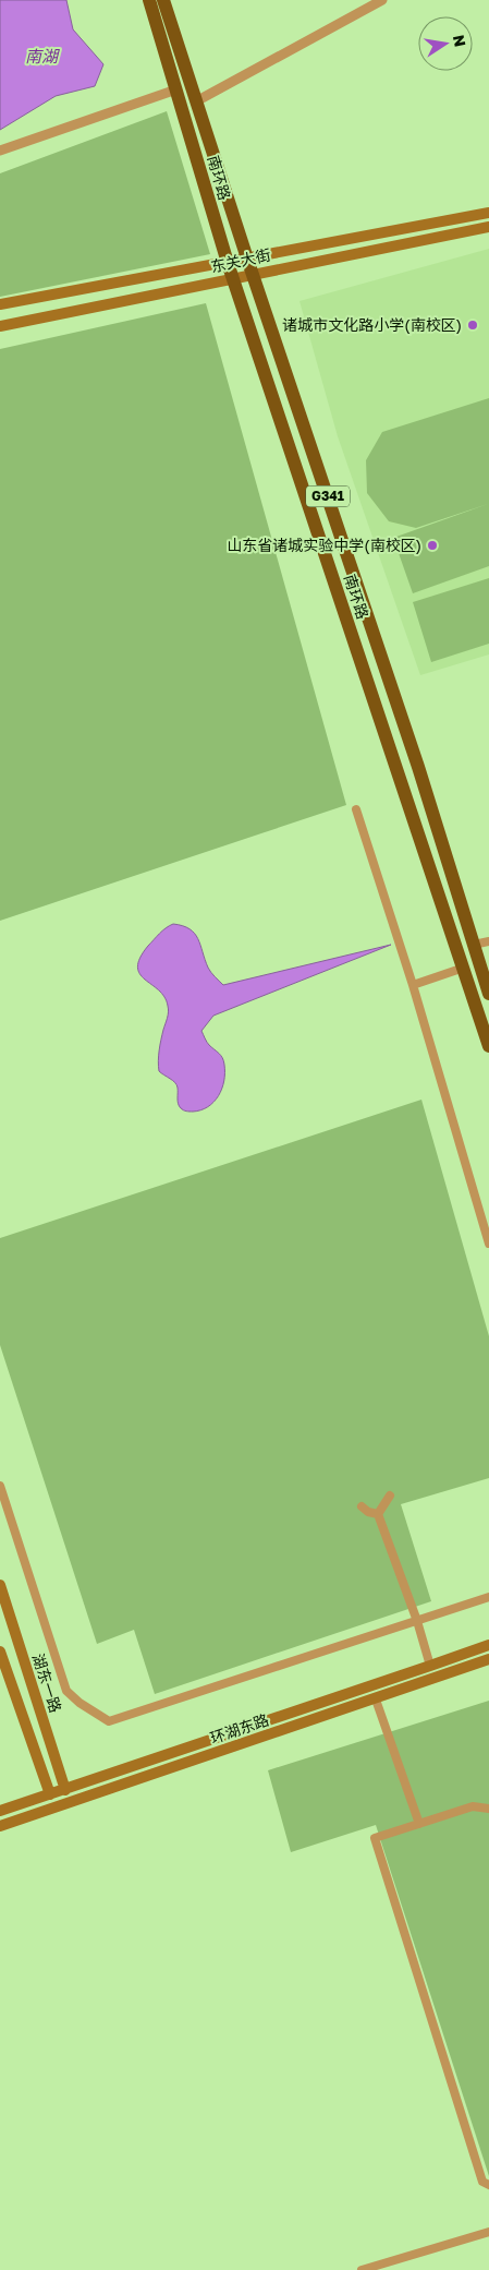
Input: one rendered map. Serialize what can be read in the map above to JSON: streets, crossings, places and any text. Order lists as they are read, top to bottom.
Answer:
{
  "streets": {
    "highway": ["南环路", "G341"],
    "main road": ["东关大街", "湖东一路", "环湖东路"]
  },
  "crossings": [
    ["南环路", "东关大街"],
    ["湖东一路", "环湖东路"]
  ],
  "water": ["南湖"],
  "places": ["诸城市文化路小学(南校区)", "山东省诸城实验中学(南校区)"],
  "north": "right"
}
